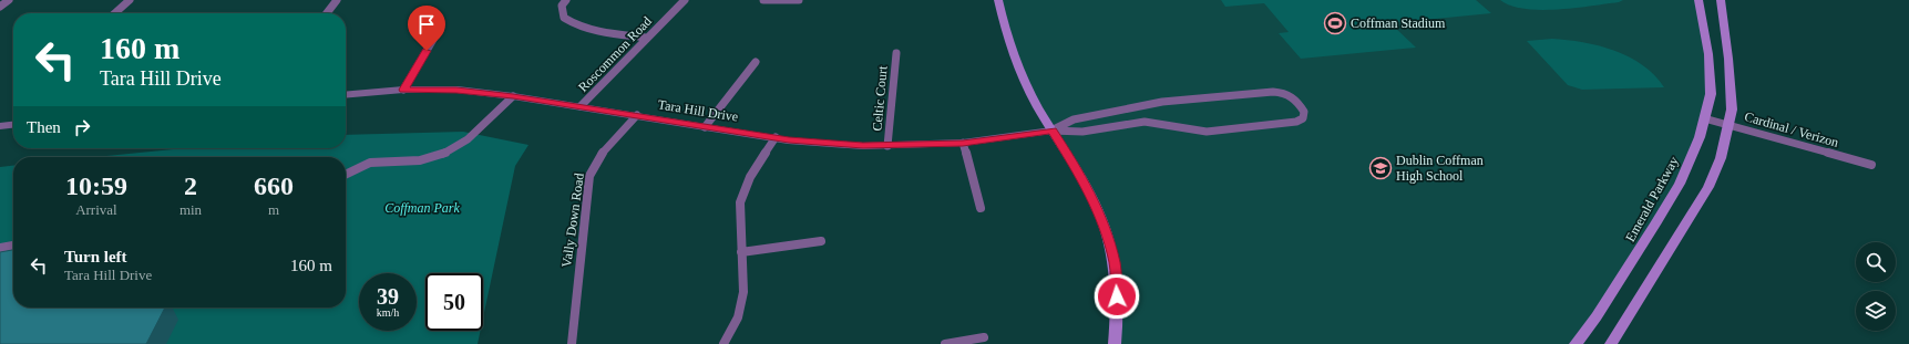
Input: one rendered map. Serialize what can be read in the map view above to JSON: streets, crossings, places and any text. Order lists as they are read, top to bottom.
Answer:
{
  "streets": {
    "main road": ["Emerald Parkway"],
    "street": [
      "Roscommon Road",
      "Celtic Court",
      "Tara Hill Drive",
      "Cardinal / Verizon",
      "Vally Down Road"
    ]
  },
  "crossings": [
    ["Roscommon Road", "Tara Hill Drive"],
    ["Celtic Court", "Tara Hill Drive"],
    ["Tara Hill Drive", "Vally Down Road"],
    ["Cardinal / Verizon", "Emerald Parkway"]
  ],
  "parks": ["Coffman Park"],
  "places": {
    "sports": ["Coffman Stadium"],
    "school or university": ["Dublin Coffman High School"]
  },
  "page": {
    "turn": ["160 m", "Tara Hill Drive"],
    "then": "Then",
    "eta": [
      "10:59",
      "Arrival",
      "2",
      "min",
      "660",
      "m"
    ],
    "list": [
      {
        "name": "Turn left",
        "note": "Tara Hill Drive",
        "value": "160 m"
      }
    ],
    "speed": "39 km/h",
    "limit": "50"
  }
}
